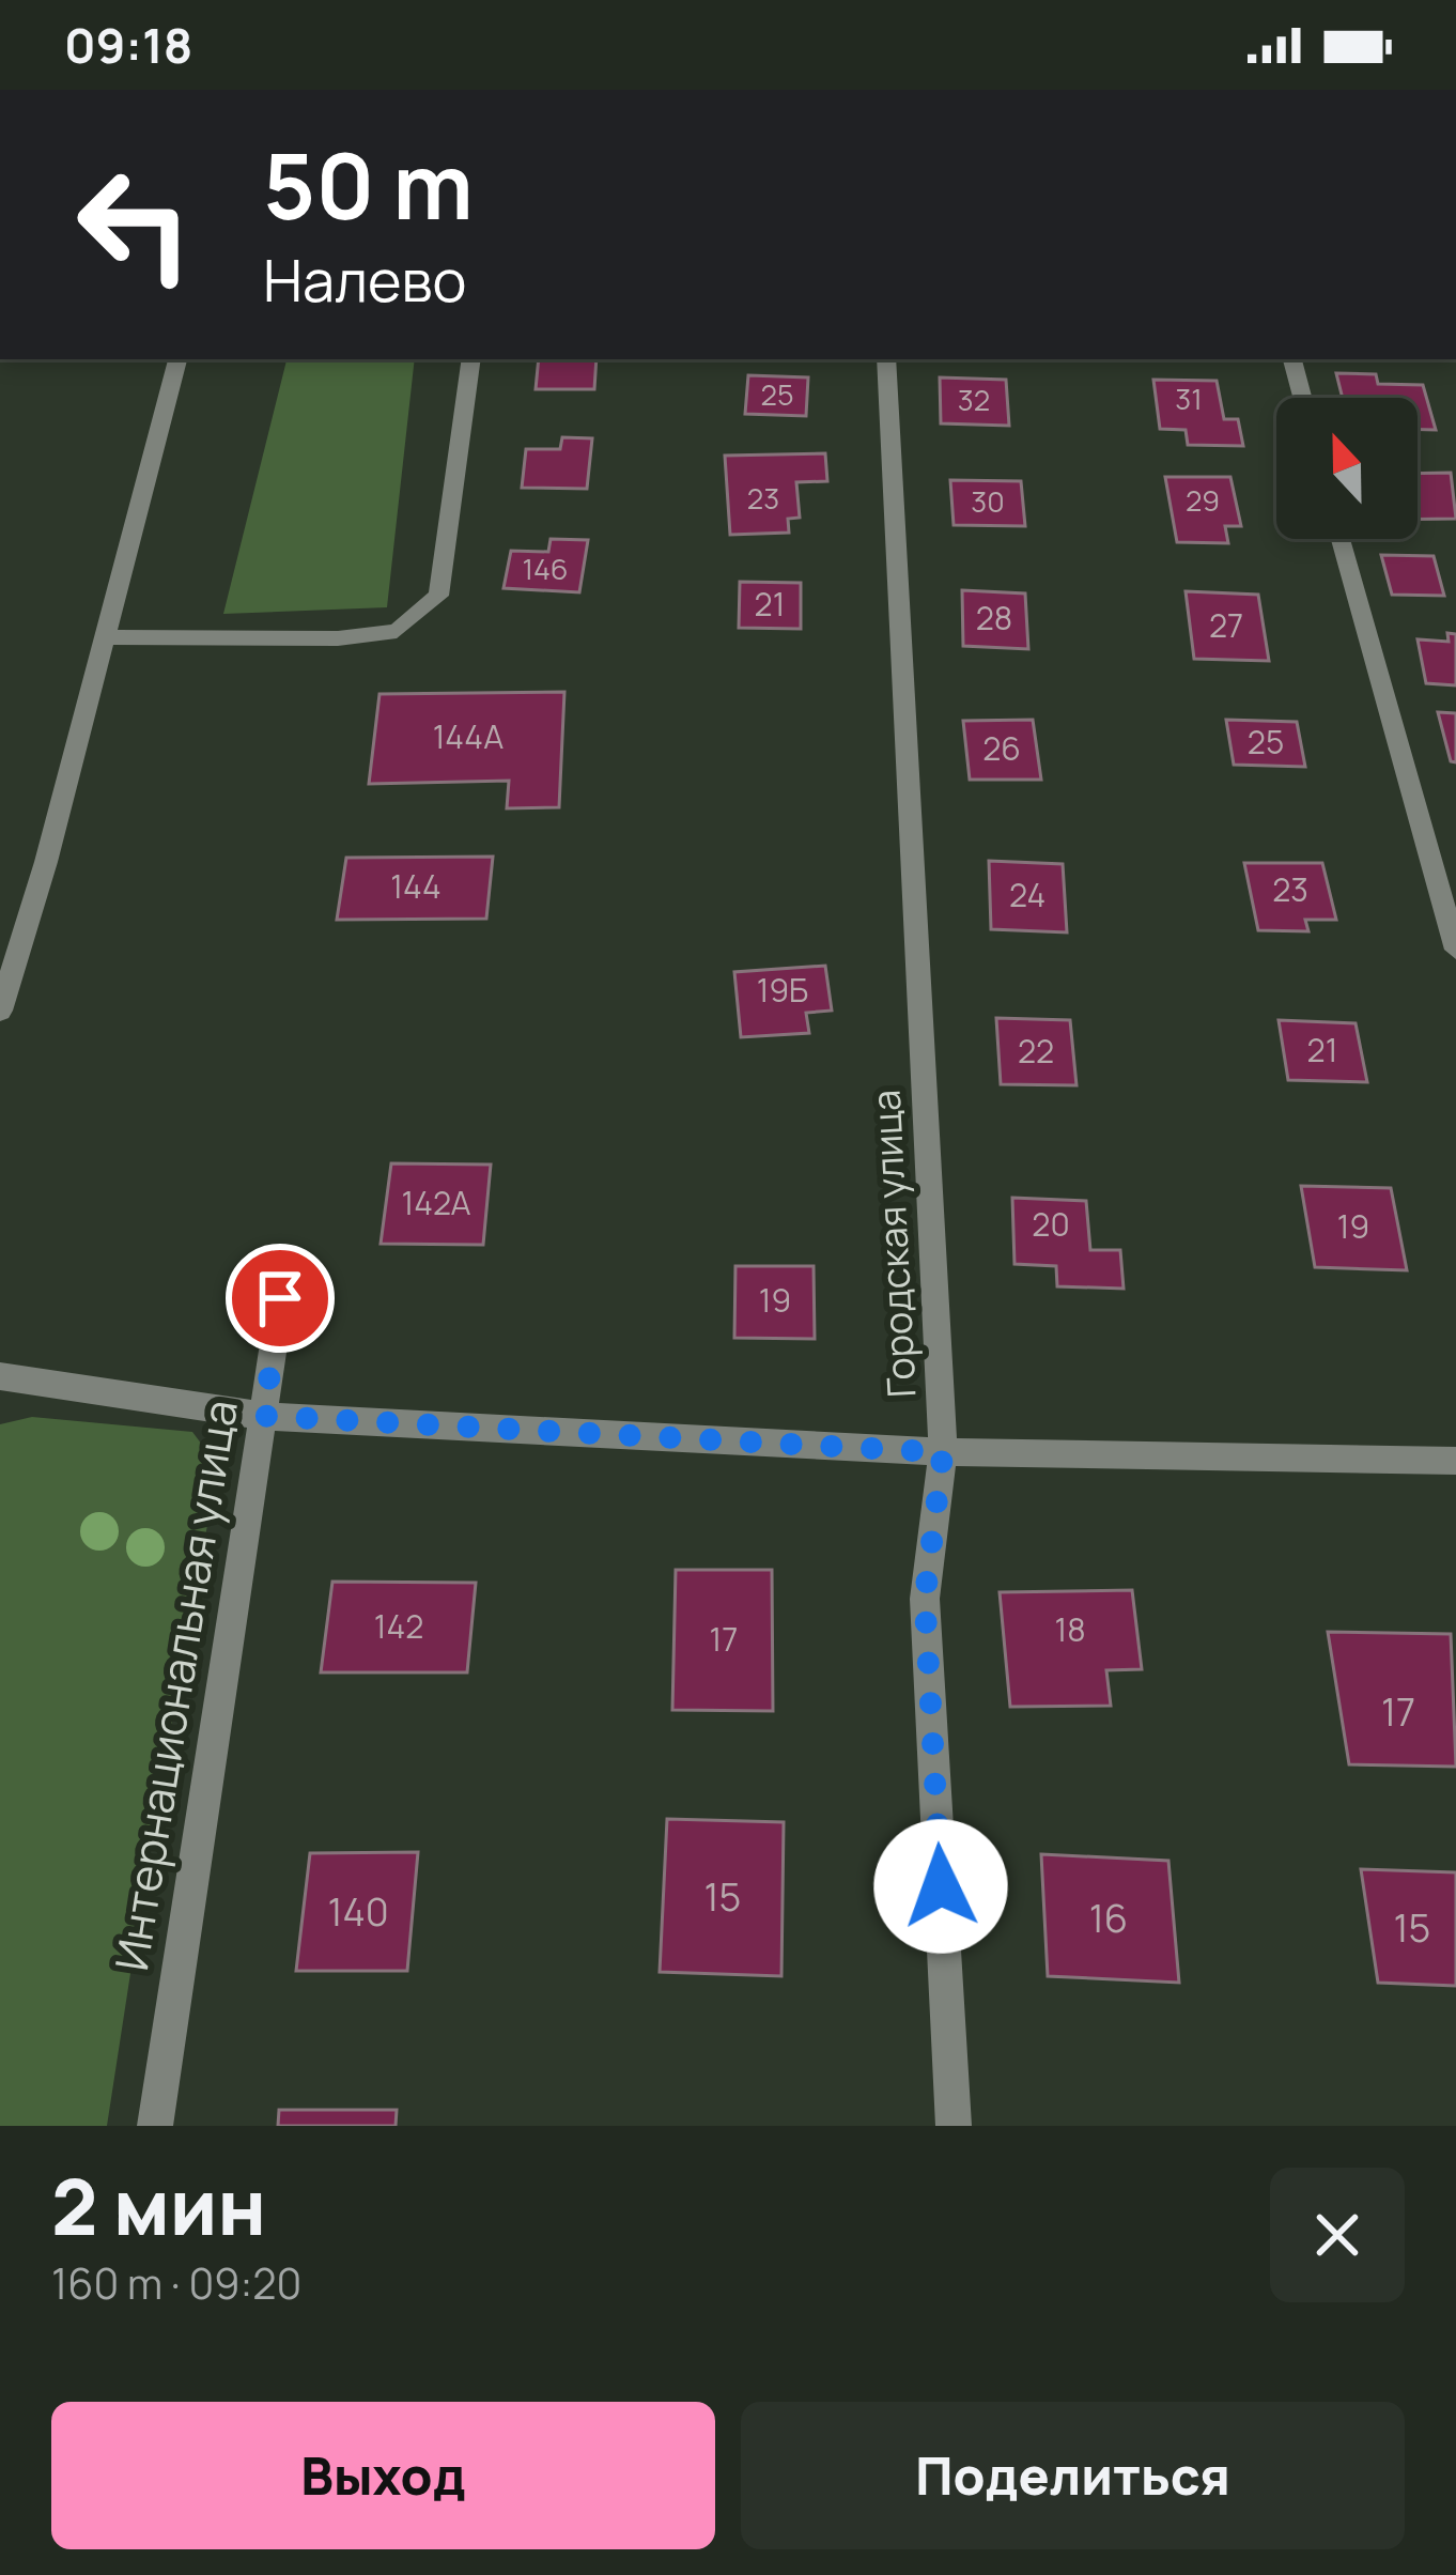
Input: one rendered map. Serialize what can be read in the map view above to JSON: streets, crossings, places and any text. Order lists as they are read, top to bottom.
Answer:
{
  "streets": {
    "street": ["Городская улица", "Интернациональная улица"]
  },
  "house_numbers": [
    "25",
    "31",
    "32",
    "23",
    "29",
    "30",
    "146",
    "21",
    "28",
    "27",
    "144А",
    "25",
    "26",
    "144",
    "23",
    "24",
    "19Б",
    "21",
    "22",
    "142А",
    "20",
    "19",
    "19",
    "142",
    "18",
    "17",
    "17",
    "15",
    "140",
    "16",
    "15"
  ],
  "north": "top",
  "page": {
    "status": "09:18",
    "turn": ["50 m", "Налево"],
    "heading": ["2 мин", "160 m · 09:20"],
    "buttons": ["Выход", "Поделиться"]
  }
}
